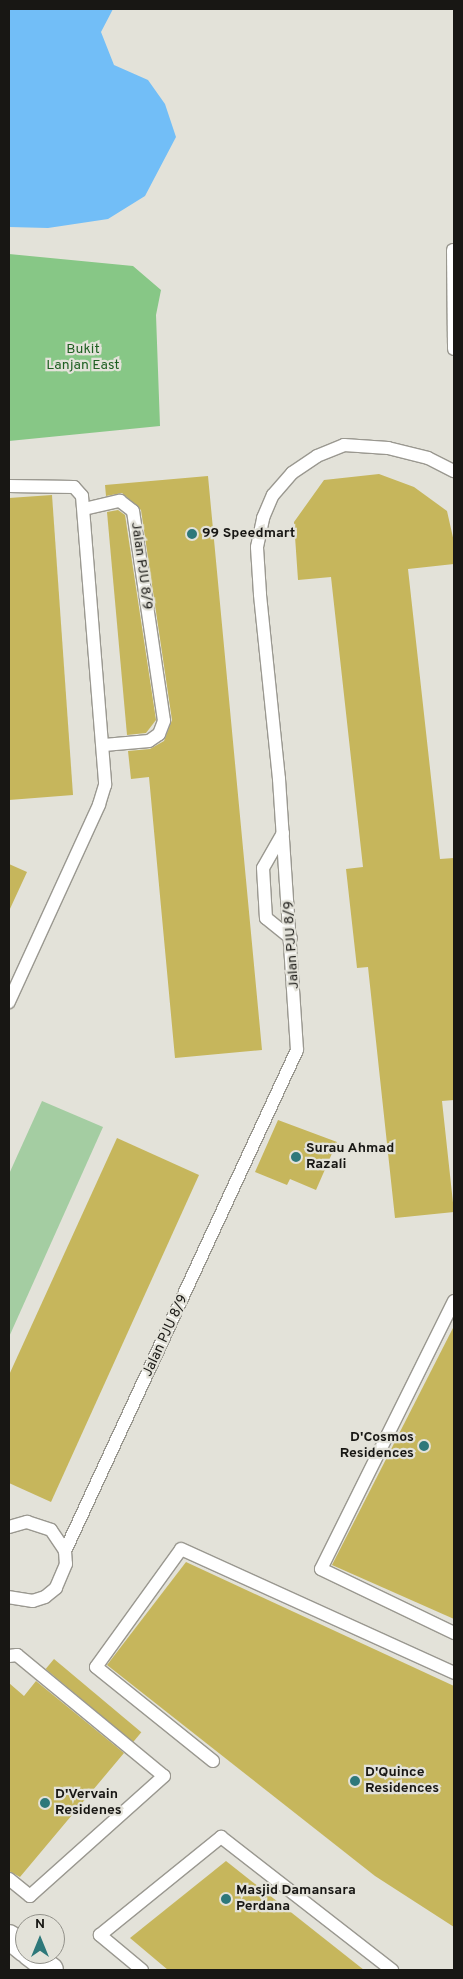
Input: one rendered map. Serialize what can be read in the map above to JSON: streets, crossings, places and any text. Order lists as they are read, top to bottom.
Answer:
{
  "streets": {
    "lane": ["Jalan PJU 8/9"]
  },
  "parks": ["Bukit Lanjan East"],
  "places": [
    "99 Speedmart",
    "Surau Ahmad Razali",
    "D'Cosmos Residences",
    "D'Quince Residences",
    "D'Vervain Residenes",
    "Masjid Damansara Perdana"
  ],
  "north": "top"
}
